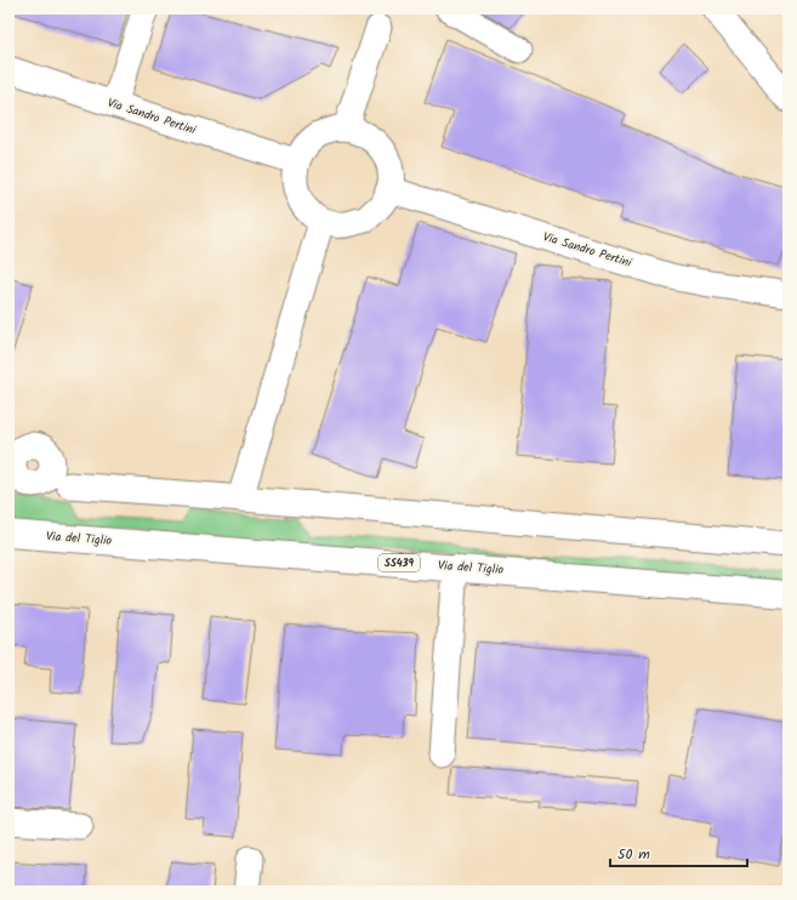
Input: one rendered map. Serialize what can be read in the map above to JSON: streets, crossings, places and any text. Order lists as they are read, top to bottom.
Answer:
{
  "streets": {
    "main road": ["Via del Tiglio", "SS439"],
    "street": ["Via Sandro Pertini"]
  },
  "scale_bar": "50 m"
}
